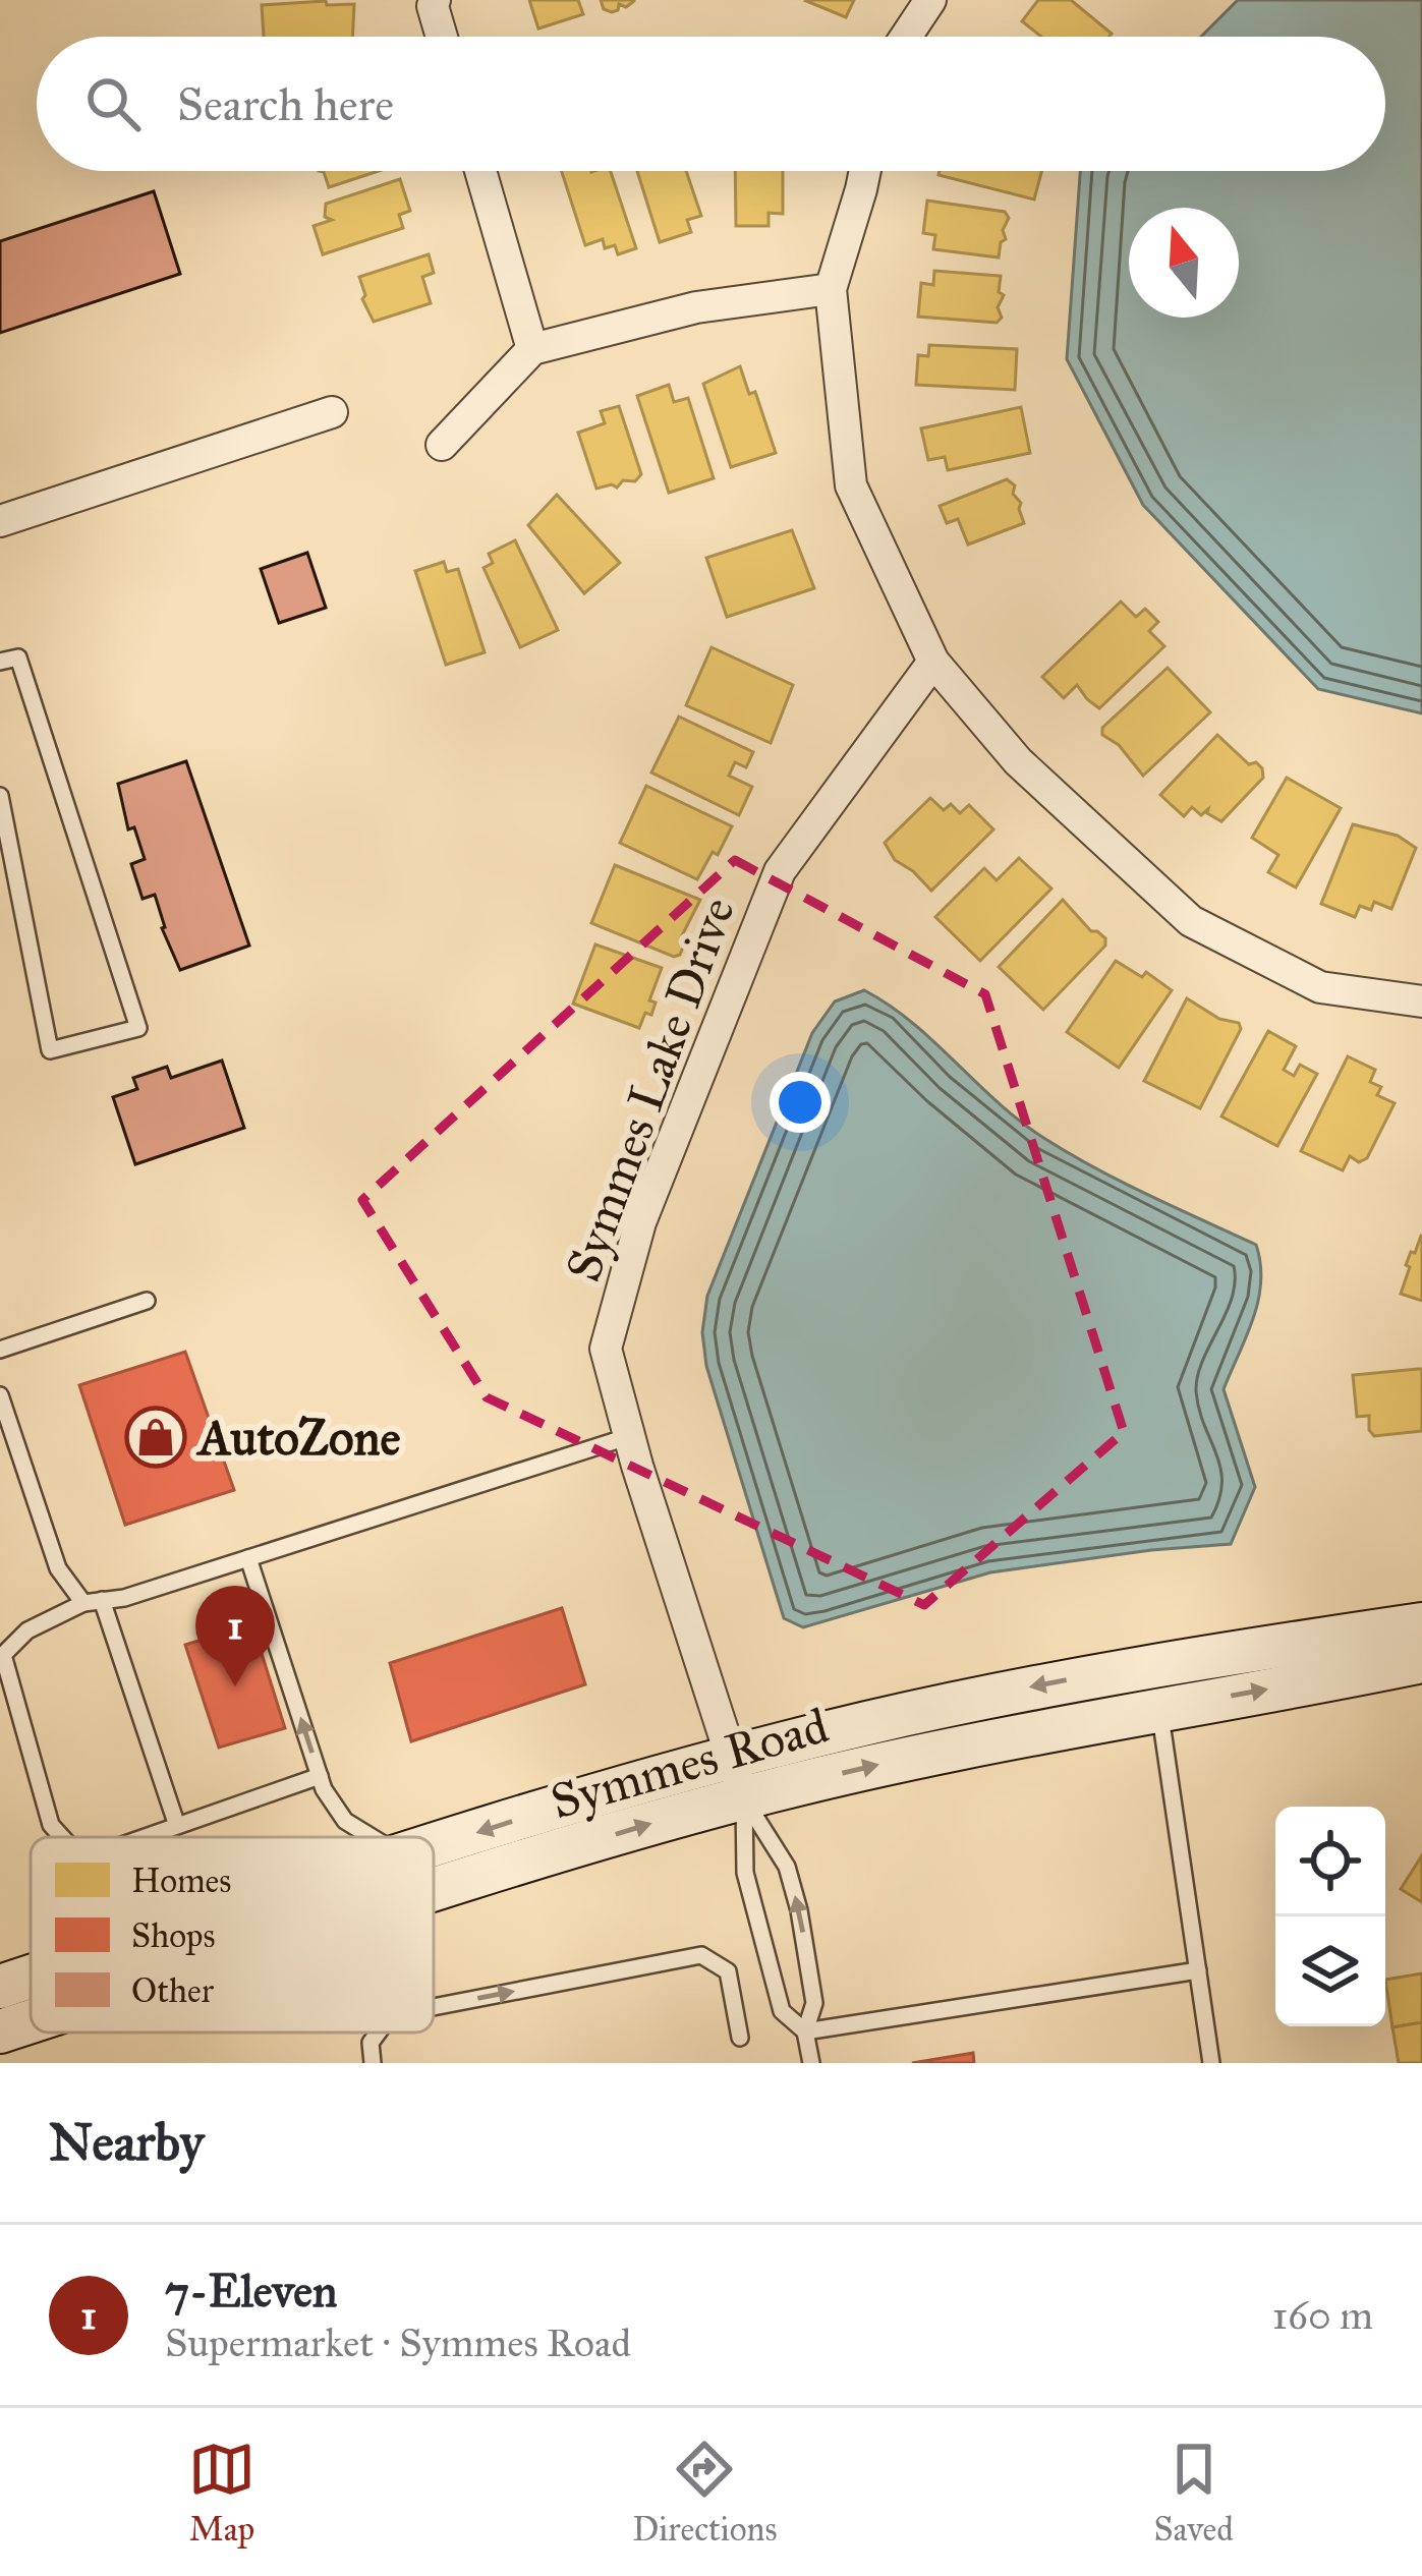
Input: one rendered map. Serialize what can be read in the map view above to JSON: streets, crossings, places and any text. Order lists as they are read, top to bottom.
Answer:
{
  "streets": {
    "street": ["Symmes Lake Drive", "Symmes Road"]
  },
  "crossings": [
    ["Symmes Lake Drive", "Symmes Road"]
  ],
  "places": {
    "shop": ["AutoZone"]
  },
  "legend": ["Homes", "Shops", "Other"],
  "north": "top",
  "page": {
    "search": "Search here",
    "pins": "1",
    "heading": "Nearby",
    "list": [
      {
        "mark": "1",
        "name": "7-Eleven",
        "note": "Supermarket · Symmes Road",
        "value": "160 m"
      }
    ],
    "nav": ["Map", "Directions", "Saved"]
  }
}
